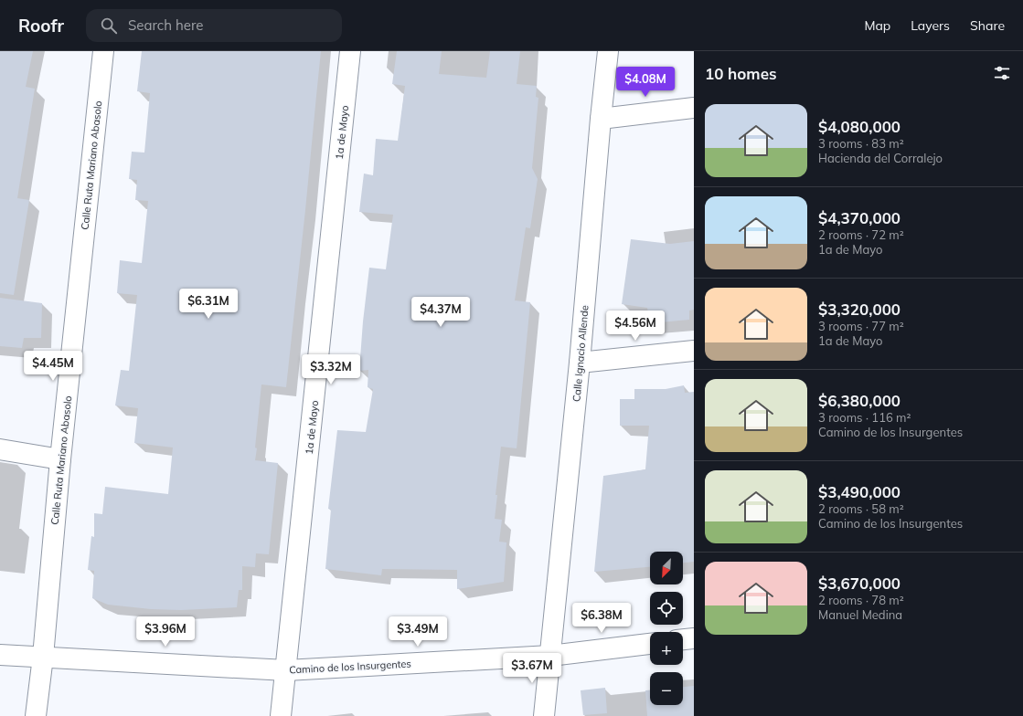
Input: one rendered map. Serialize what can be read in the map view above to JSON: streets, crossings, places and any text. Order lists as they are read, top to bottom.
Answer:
{
  "streets": {
    "street": [
      "1a de Mayo",
      "Calle Ruta Mariano Abasolo",
      "Calle Ignacio Allende",
      "Camino de los Insurgentes"
    ]
  },
  "crossings": [
    ["1a de Mayo", "Camino de los Insurgentes"],
    ["Calle Ruta Mariano Abasolo", "Camino de los Insurgentes"],
    ["Calle Ignacio Allende", "Camino de los Insurgentes"]
  ],
  "north": "bottom left",
  "page": {
    "header": "Roofr",
    "search": "Search here",
    "nav": ["Map", "Layers", "Share"],
    "heading": "10 homes",
    "price": [
      "$4.08M",
      "$6.31M",
      "$4.37M",
      "$4.56M",
      "$4.45M",
      "$3.32M",
      "$6.38M",
      "$3.96M",
      "$3.49M",
      "$3.67M"
    ],
    "list": [
      {
        "name": "$4,080,000",
        "note": "3 rooms · 83 m² · Hacienda del Corralejo"
      },
      {
        "name": "$4,370,000",
        "note": "2 rooms · 72 m² · 1a de Mayo"
      },
      {
        "name": "$3,320,000",
        "note": "3 rooms · 77 m² · 1a de Mayo"
      },
      {
        "name": "$6,380,000",
        "note": "3 rooms · 116 m² · Camino de los Insurgentes"
      },
      {
        "name": "$3,490,000",
        "note": "2 rooms · 58 m² · Camino de los Insurgentes"
      },
      {
        "name": "$3,670,000",
        "note": "2 rooms · 78 m² · Manuel Medina"
      }
    ],
    "map_buttons": ["+", "−"]
  }
}
